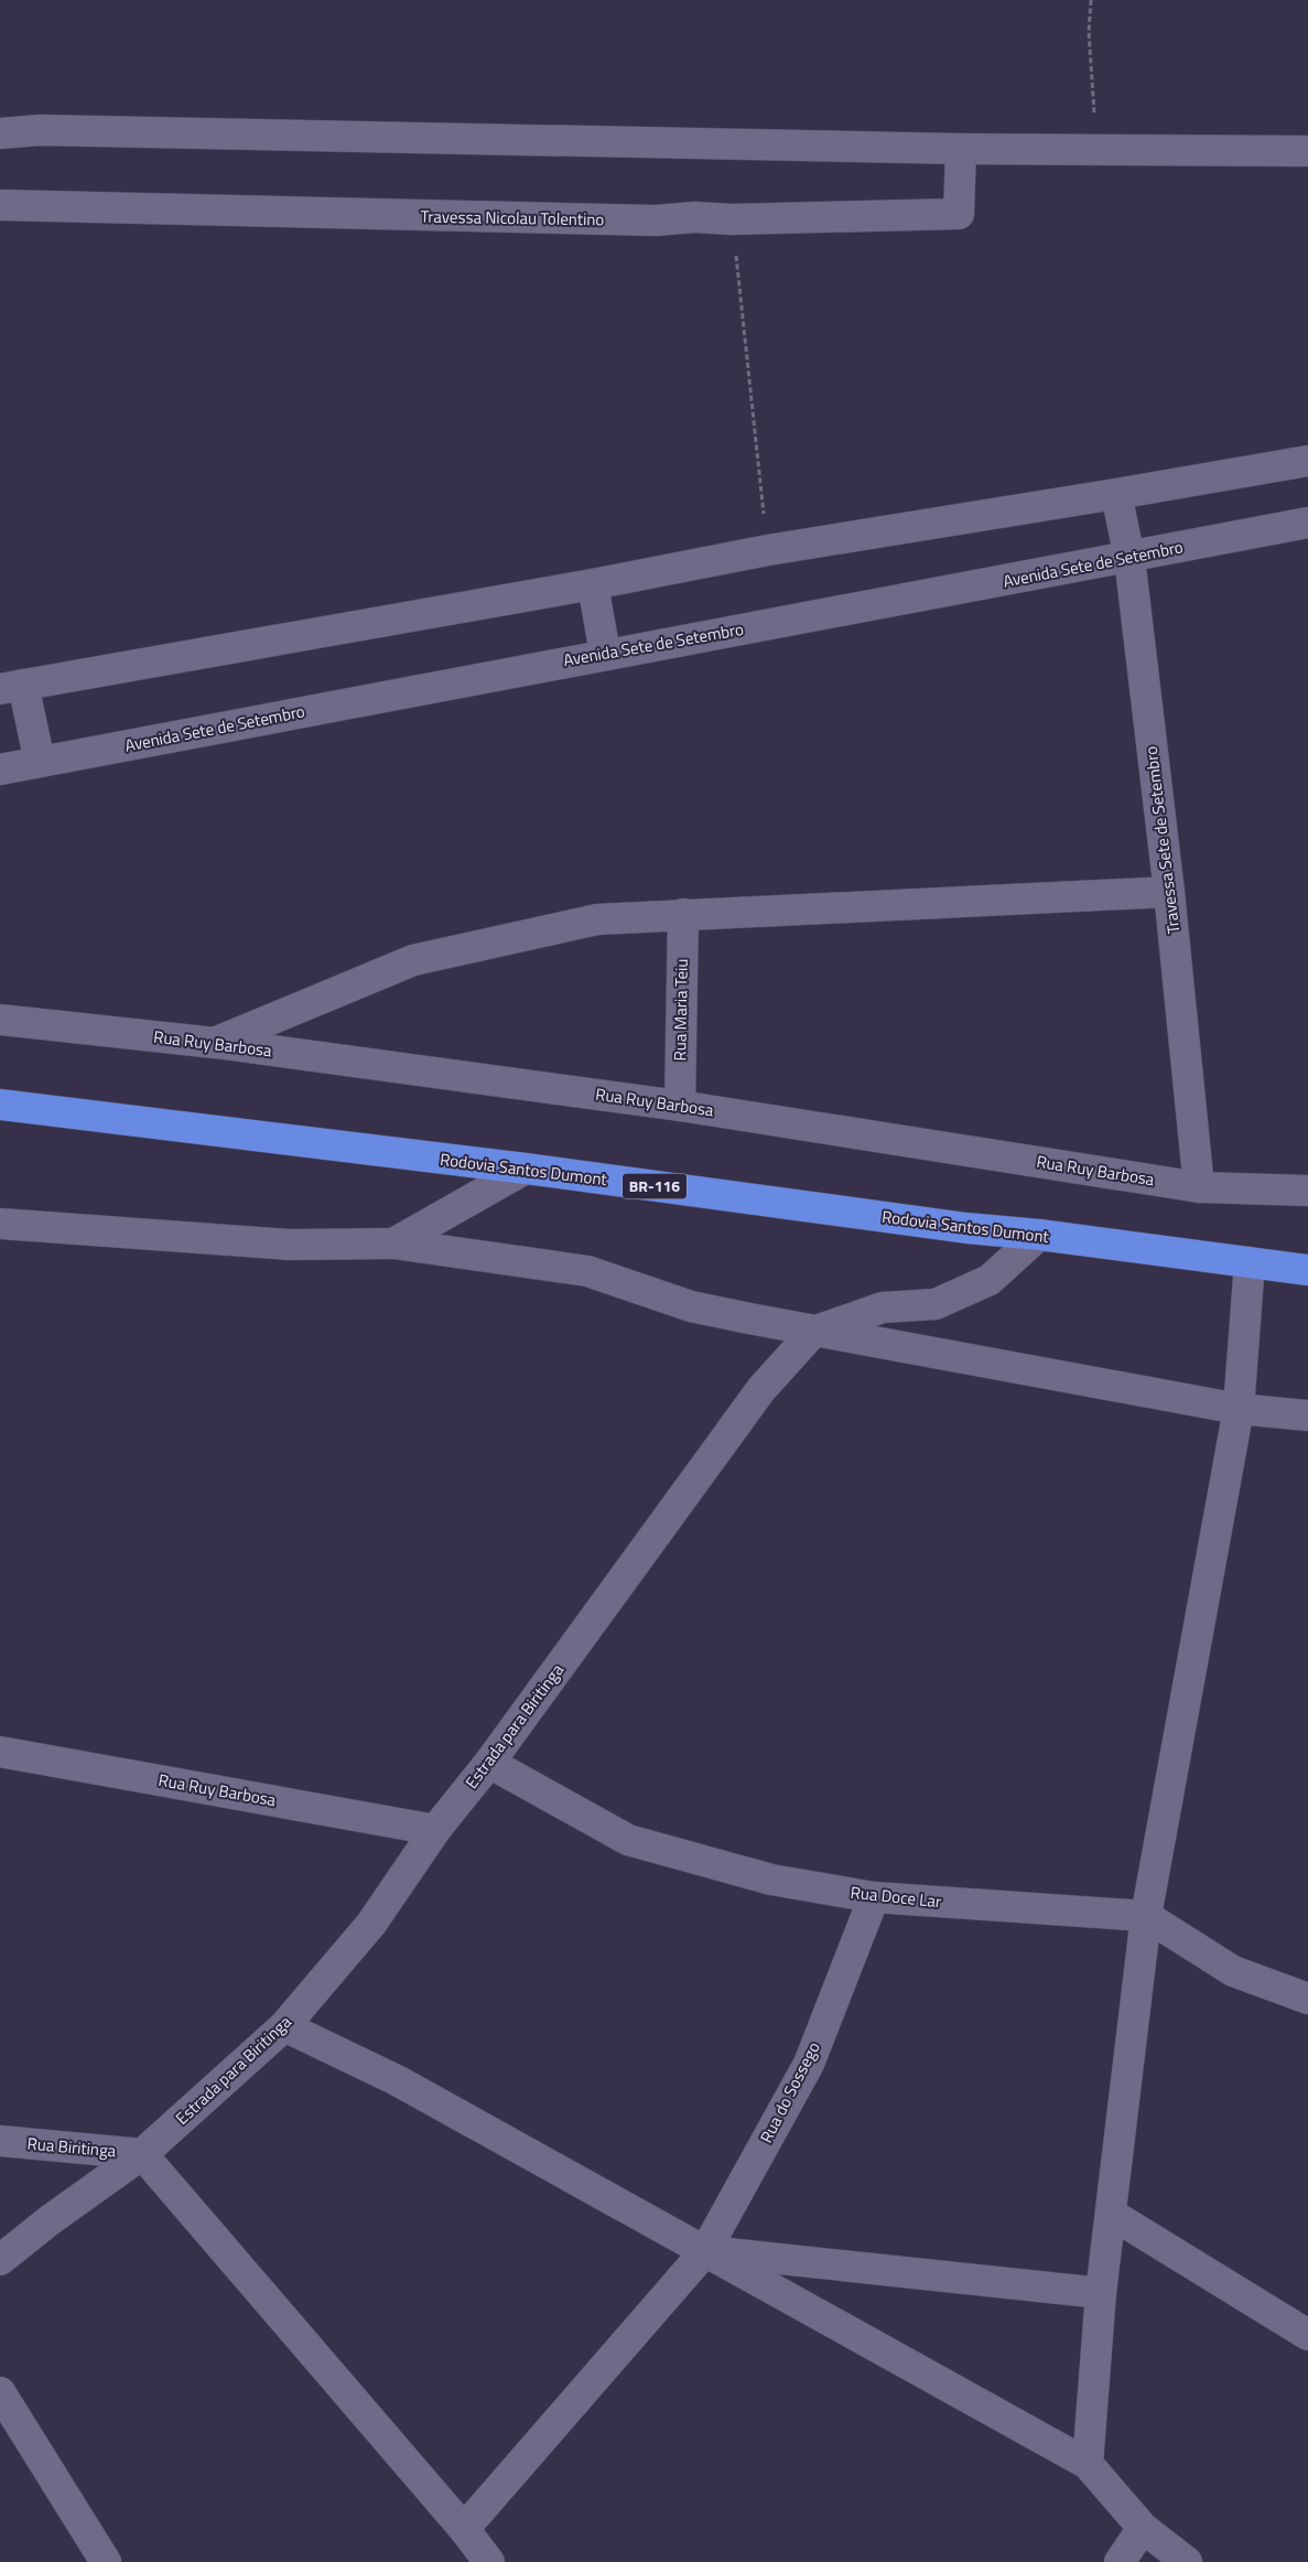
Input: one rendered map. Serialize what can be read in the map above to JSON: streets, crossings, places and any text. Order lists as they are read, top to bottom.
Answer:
{
  "streets": {
    "highway": ["Rodovia Santos Dumont", "BR-116"],
    "street": [
      "Travessa Nicolau Tolentino",
      "Avenida Sete de Setembro",
      "Travessa Sete de Setembro",
      "Rua Maria Teiu",
      "Rua Ruy Barbosa",
      "Estrada para Biritinga",
      "Rua Doce Lar",
      "Rua do Sossego",
      "Rua Biritinga"
    ]
  },
  "crossings": [
    ["Avenida Sete de Setembro", "Travessa Sete de Setembro"],
    ["Travessa Sete de Setembro", "Rua Ruy Barbosa"],
    ["Rua Maria Teiu", "Rua Ruy Barbosa"],
    ["Rua Ruy Barbosa", "Estrada para Biritinga"],
    ["Rodovia Santos Dumont", "Estrada para Biritinga"],
    ["Estrada para Biritinga", "Rua Doce Lar"],
    ["Estrada para Biritinga", "Rua Biritinga"],
    ["Rua Doce Lar", "Rua do Sossego"]
  ]
}
